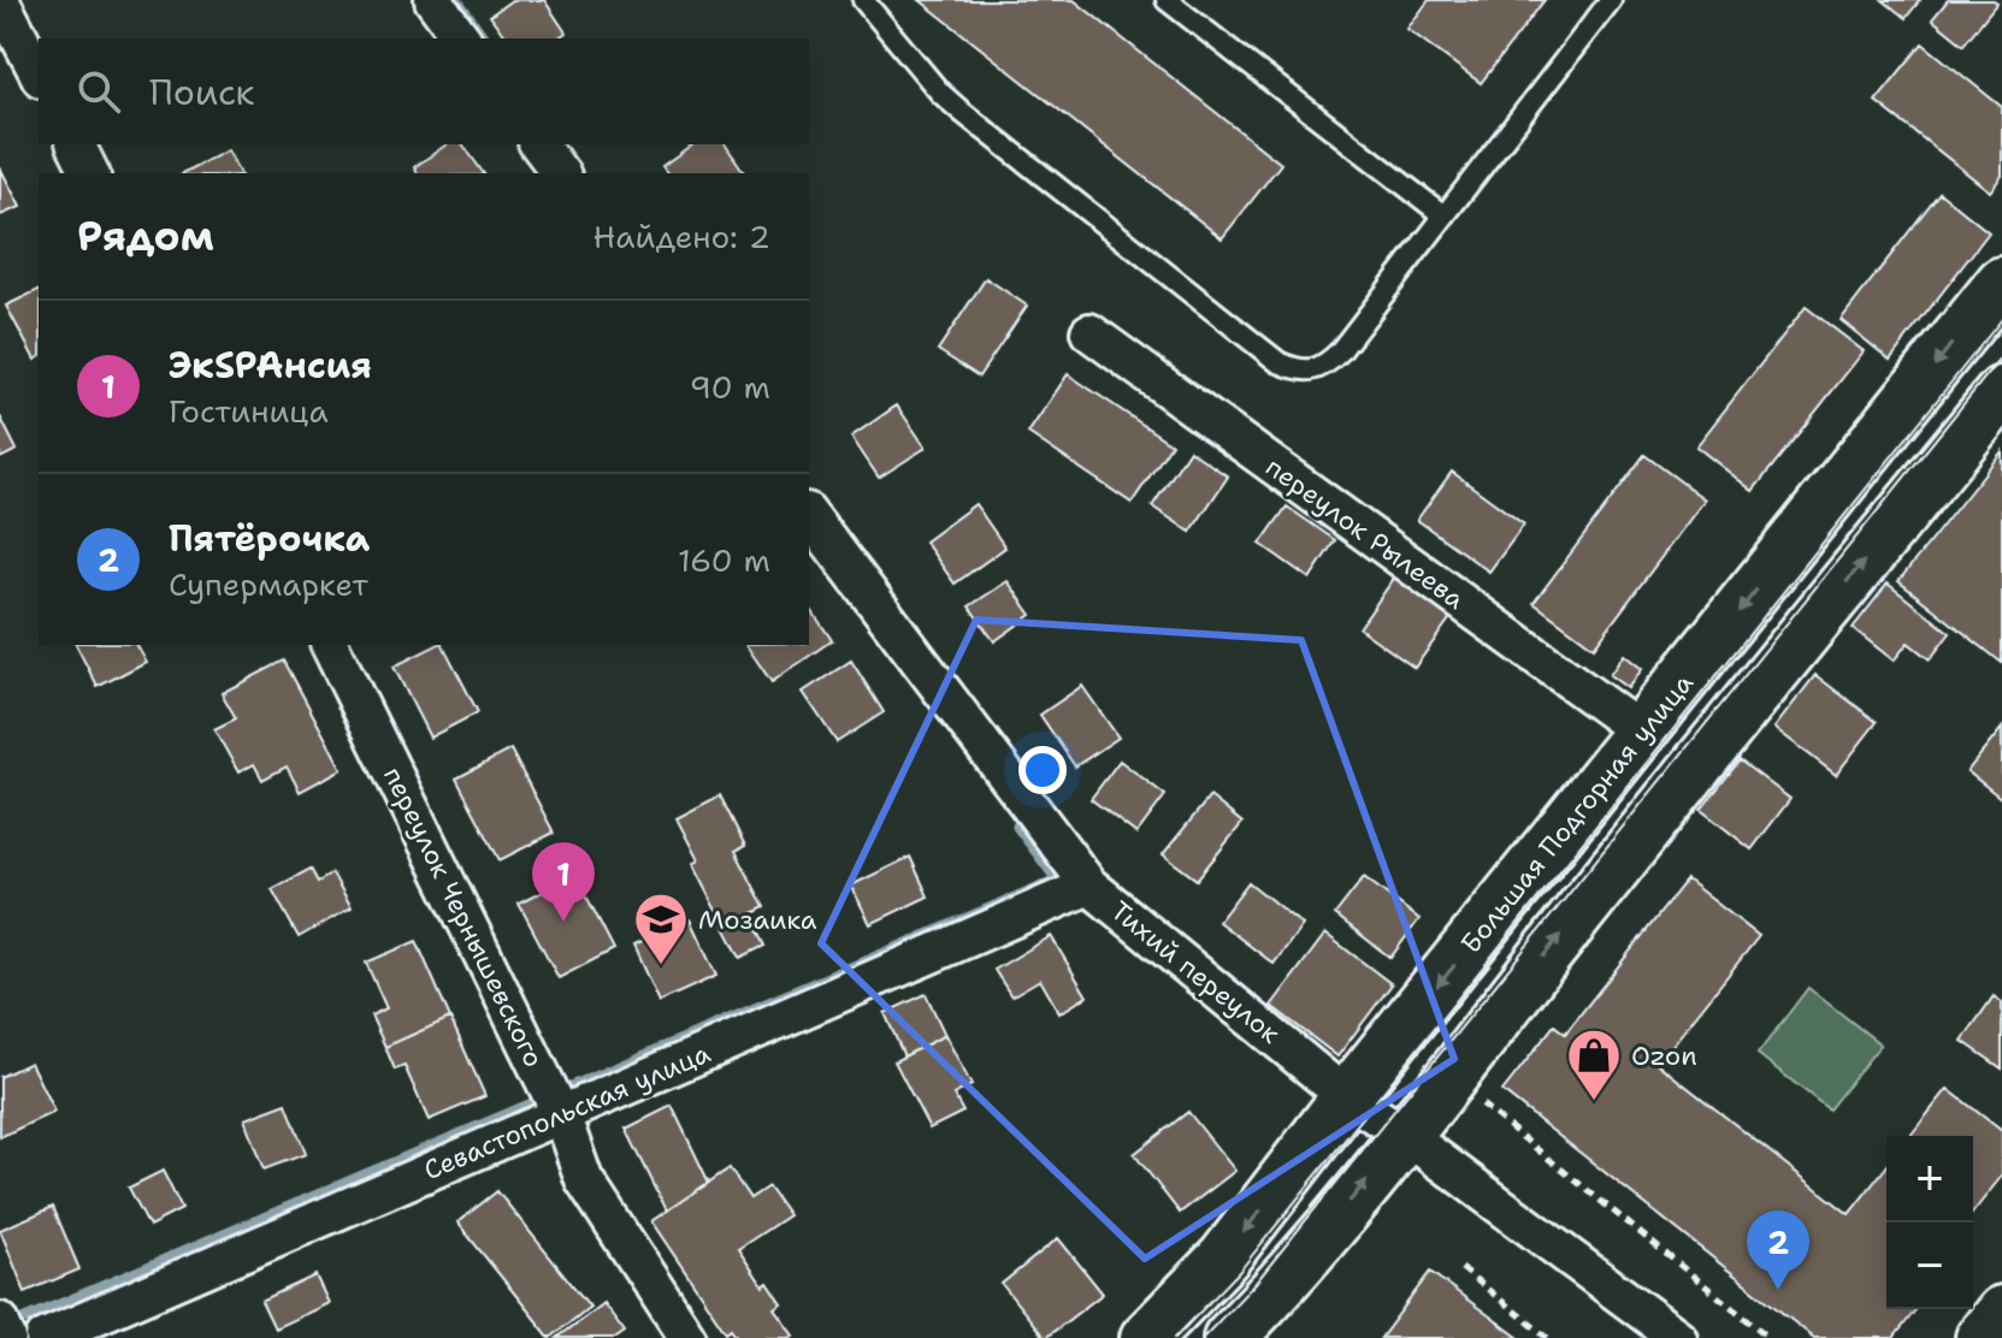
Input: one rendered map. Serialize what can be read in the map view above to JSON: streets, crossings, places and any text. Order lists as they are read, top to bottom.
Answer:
{
  "streets": {
    "main road": ["Большая Подгорная улица"],
    "street": [
      "переулок Рылеева",
      "переулок Чернышевского",
      "Тихий переулок",
      "Севастопольская улица"
    ]
  },
  "crossings": [
    ["переулок Рылеева", "Большая Подгорная улица"],
    ["Большая Подгорная улица", "Тихий переулок"],
    ["переулок Чернышевского", "Севастопольская улица"],
    ["Тихий переулок", "Севастопольская улица"]
  ],
  "places": {
    "school or university": ["Мозаика"],
    "shop": ["Ozon"]
  },
  "page": {
    "search": "Поиск",
    "heading": ["Рядом", "Найдено: 2"],
    "list": [
      {
        "mark": "1",
        "name": "ЭкSPAнсия",
        "note": "Гостиница",
        "value": "90 m"
      },
      {
        "mark": "2",
        "name": "Пятёрочка",
        "note": "Супермаркет",
        "value": "160 m"
      }
    ],
    "pins": ["1", "2"],
    "map_buttons": ["+", "−"]
  }
}
